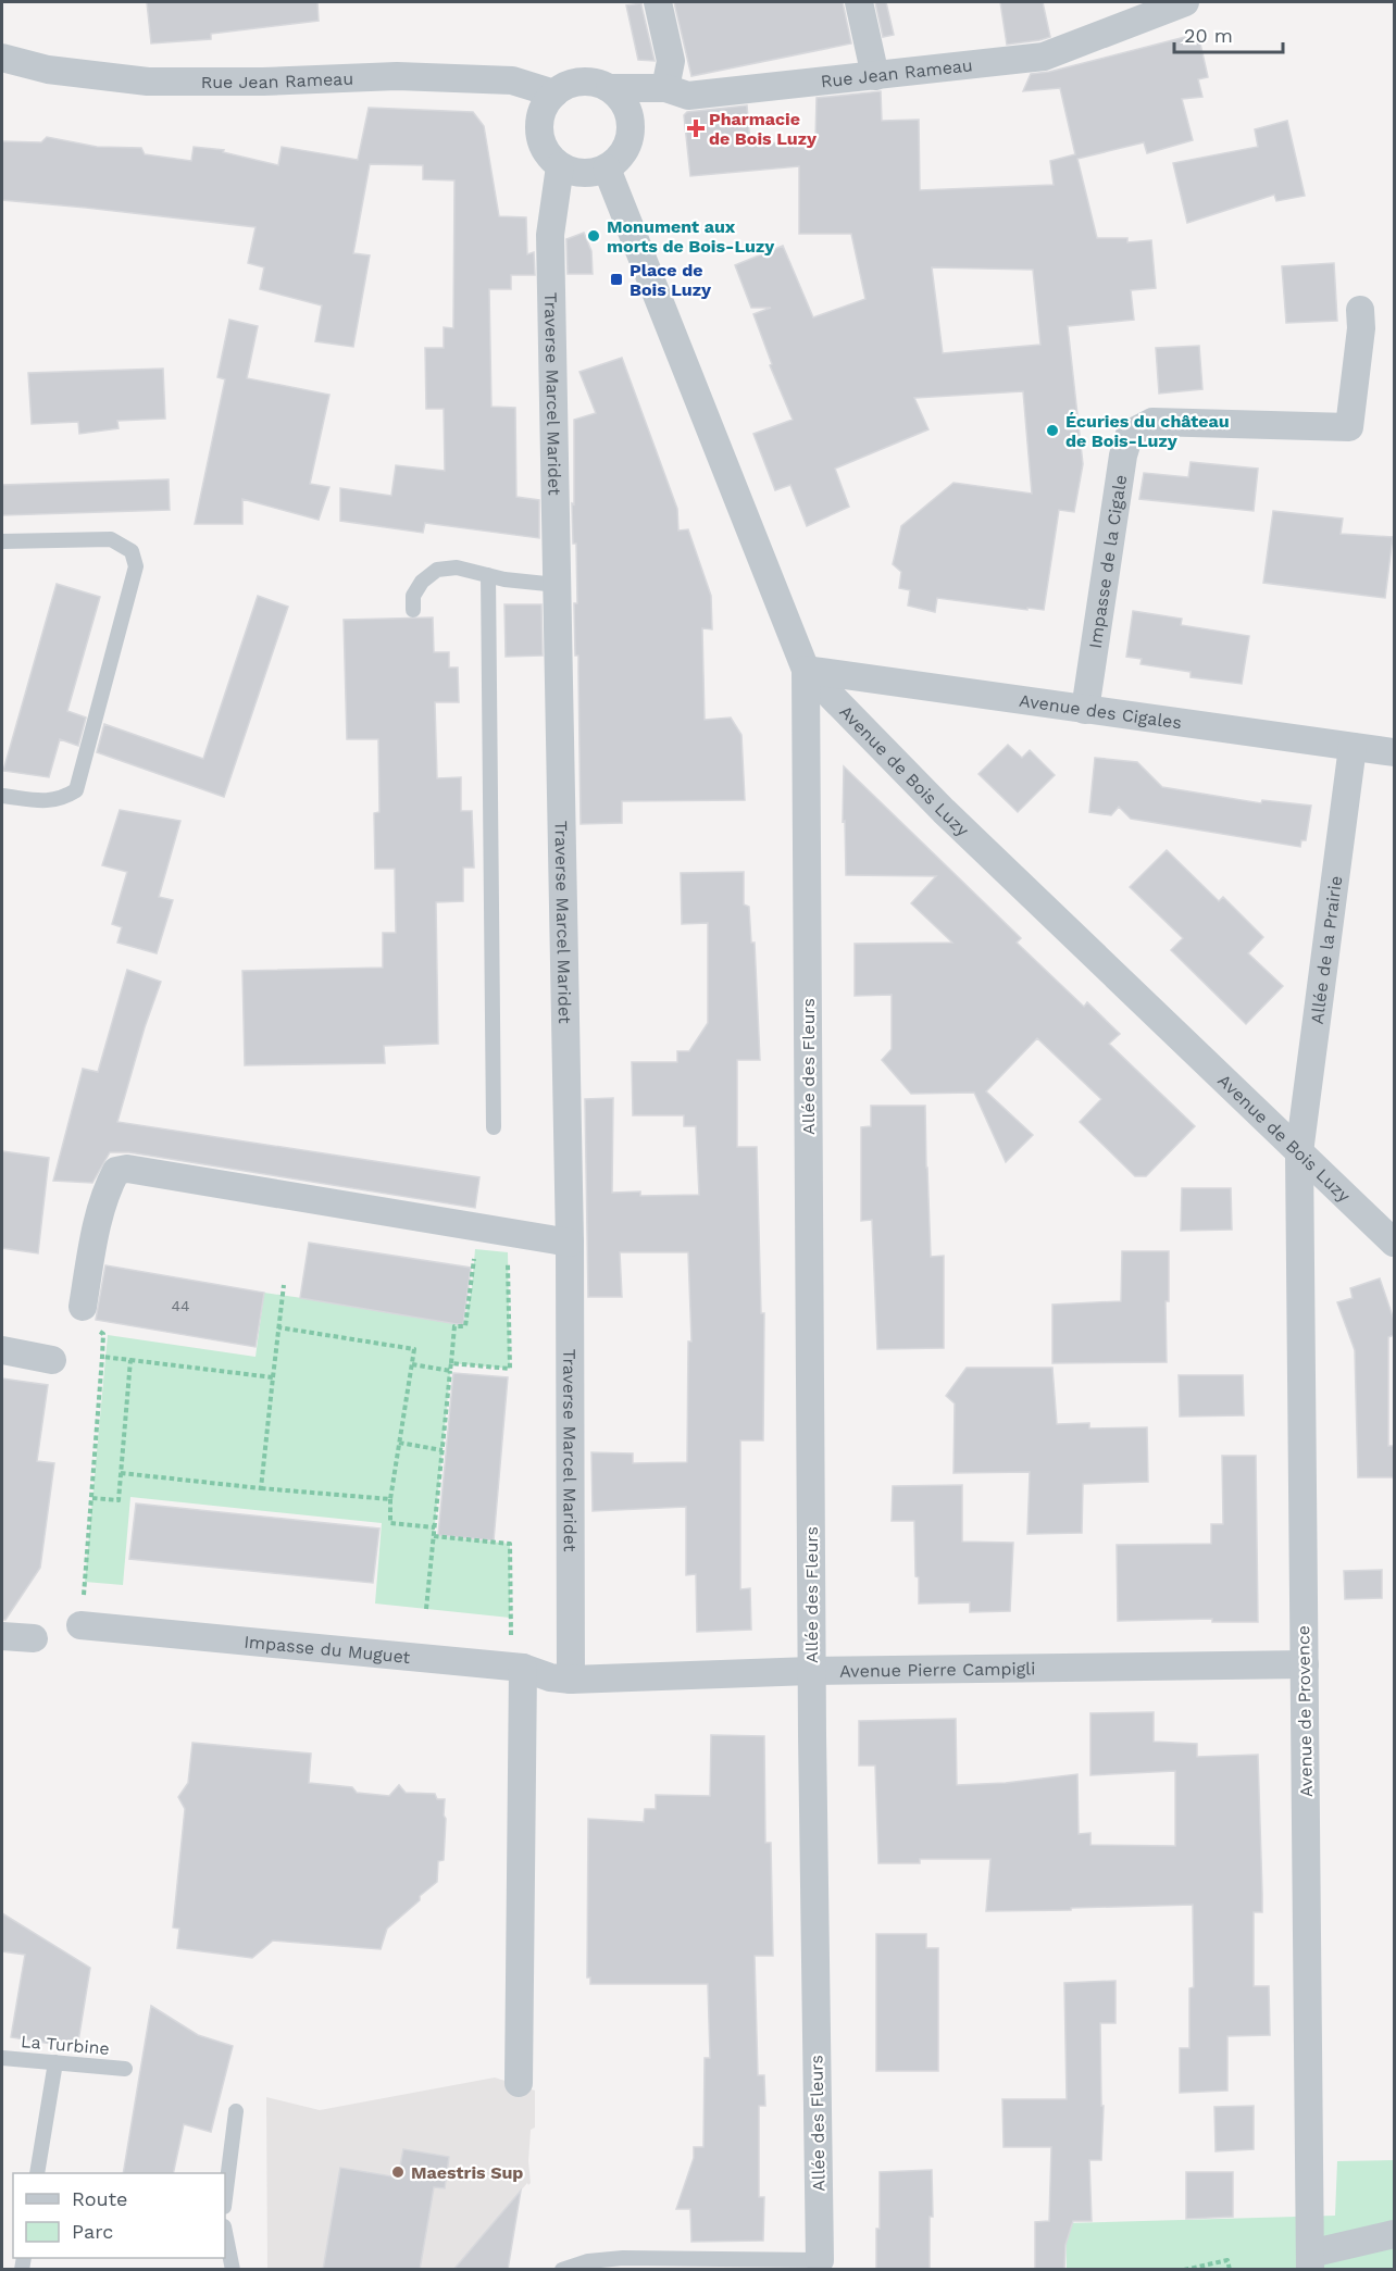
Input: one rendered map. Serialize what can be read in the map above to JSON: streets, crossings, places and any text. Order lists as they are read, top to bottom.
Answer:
{
  "streets": {
    "street": [
      "Rue Jean Rameau",
      "Traverse Marcel Maridet",
      "Impasse de la Cigale",
      "Avenue des Cigales",
      "Avenue de Bois Luzy",
      "Allée de la Prairie",
      "Allée des Fleurs",
      "Impasse du Muguet",
      "Avenue Pierre Campigli",
      "Avenue de Provence"
    ],
    "lane": ["La Turbine"]
  },
  "crossings": [
    ["Rue Jean Rameau", "Traverse Marcel Maridet"],
    ["Rue Jean Rameau", "Avenue de Bois Luzy"],
    ["Traverse Marcel Maridet", "Avenue de Bois Luzy"],
    ["Traverse Marcel Maridet", "Impasse du Muguet"],
    ["Traverse Marcel Maridet", "Avenue Pierre Campigli"],
    ["Impasse de la Cigale", "Avenue des Cigales"],
    ["Avenue des Cigales", "Avenue de Bois Luzy"],
    ["Avenue des Cigales", "Allée de la Prairie"],
    ["Avenue des Cigales", "Allée des Fleurs"],
    ["Avenue de Bois Luzy", "Allée de la Prairie"],
    ["Avenue de Bois Luzy", "Allée des Fleurs"],
    ["Avenue de Bois Luzy", "Avenue de Provence"],
    ["Allée de la Prairie", "Avenue de Provence"],
    ["Allée des Fleurs", "Avenue Pierre Campigli"],
    ["Impasse du Muguet", "Avenue Pierre Campigli"],
    ["Avenue Pierre Campigli", "Avenue de Provence"]
  ],
  "places": {
    "health": ["Pharmacie de Bois Luzy"],
    "other": ["Monument aux morts de Bois-Luzy", "Écuries du château de Bois-Luzy", "Maestris Sup"],
    "transit": ["Place de Bois Luzy"]
  },
  "house_numbers": ["44"],
  "legend": ["Route", "Parc"],
  "scale_bar": "20 m"
}
